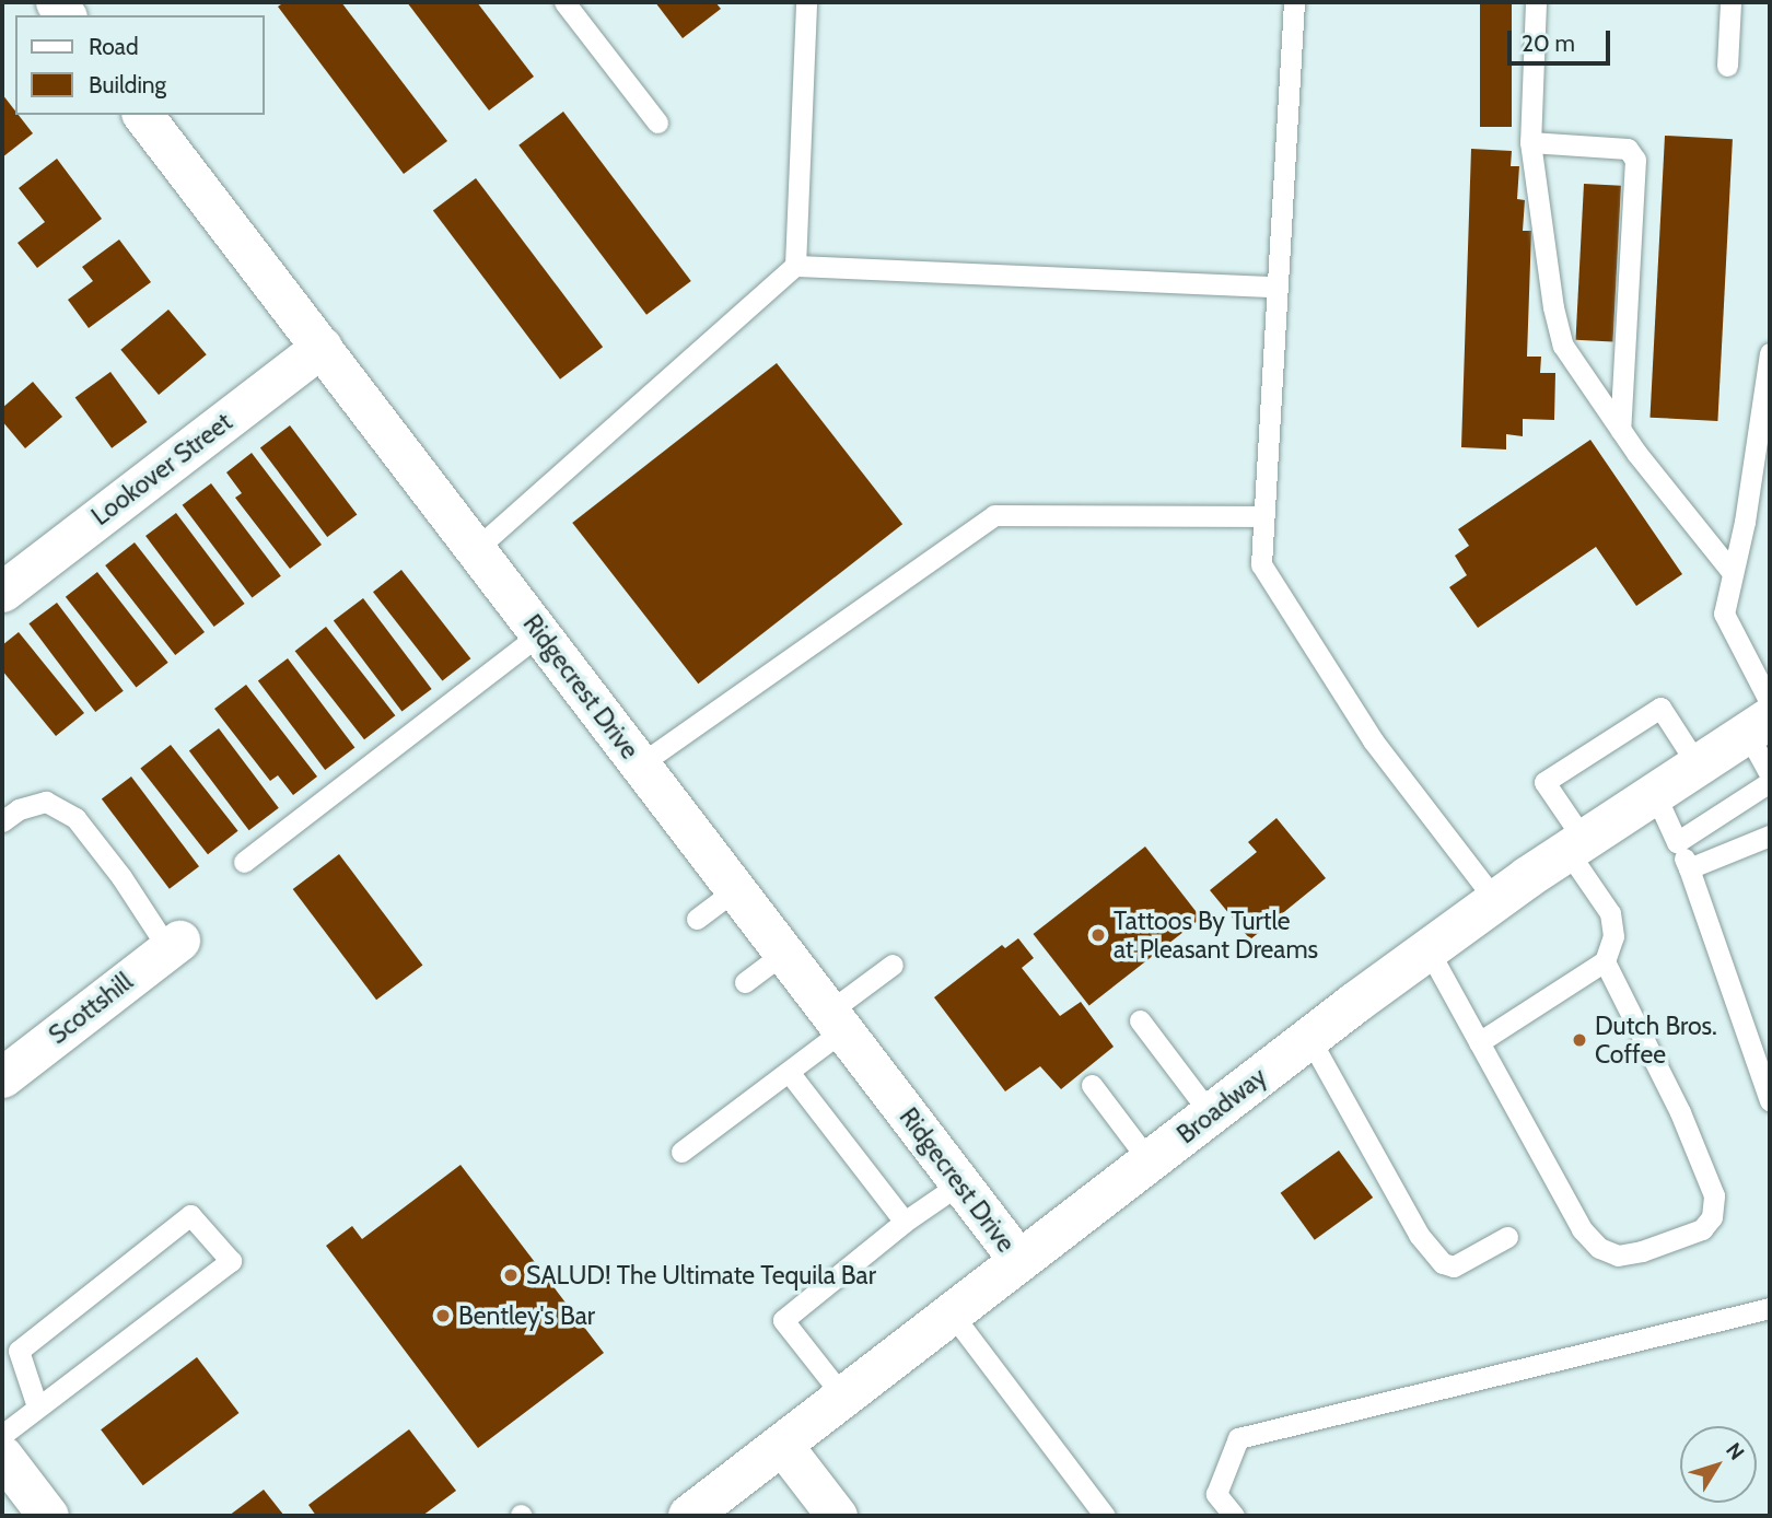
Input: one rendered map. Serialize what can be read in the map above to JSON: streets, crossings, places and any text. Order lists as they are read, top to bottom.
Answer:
{
  "streets": {
    "main road": ["Broadway"],
    "street": ["Lookover Street", "Ridgecrest Drive", "Scottshill"]
  },
  "crossings": [
    ["Lookover Street", "Ridgecrest Drive"],
    ["Ridgecrest Drive", "Broadway"]
  ],
  "places": [
    "Tattoos By Turtle at Pleasant Dreams",
    "Dutch Bros. Coffee",
    "SALUD! The Ultimate Tequila Bar",
    "Bentley's Bar"
  ],
  "legend": ["Road", "Building"],
  "scale_bar": "20 m",
  "north": "top right"
}
